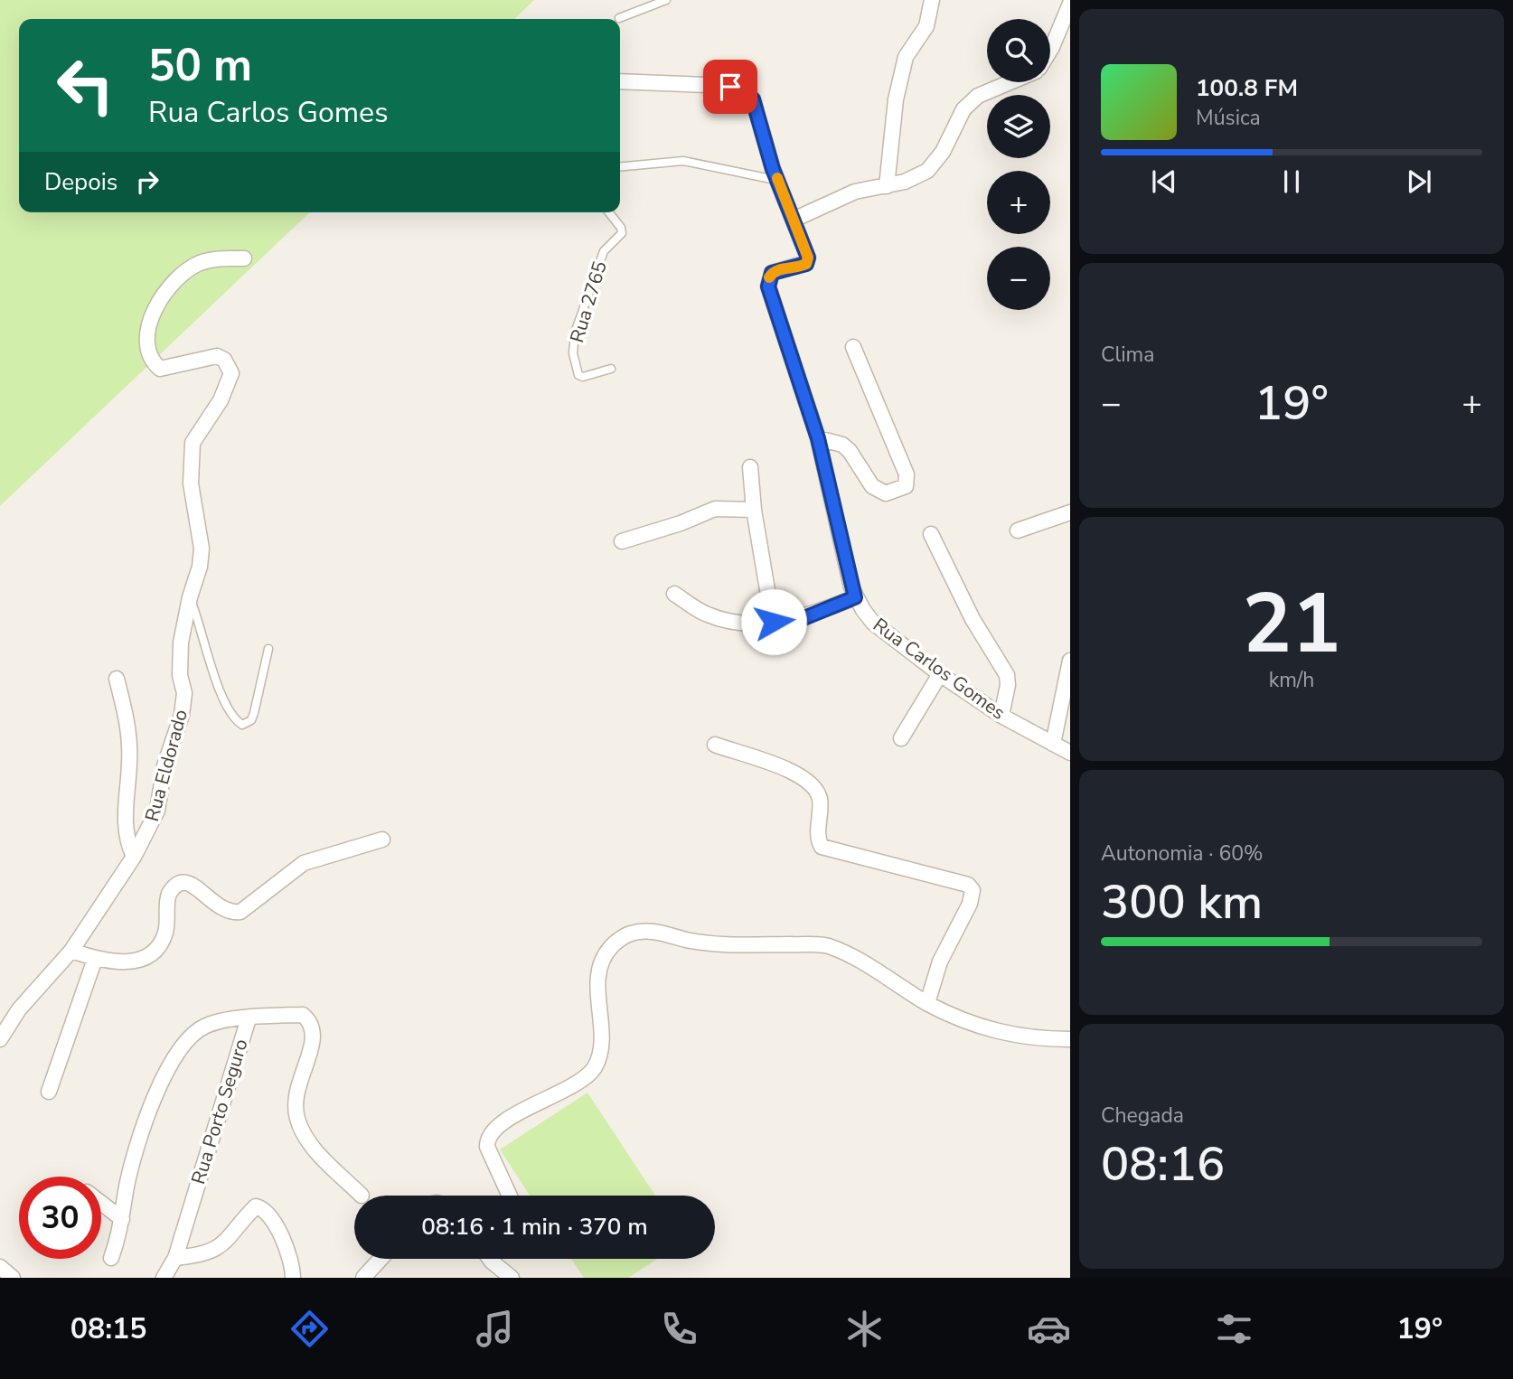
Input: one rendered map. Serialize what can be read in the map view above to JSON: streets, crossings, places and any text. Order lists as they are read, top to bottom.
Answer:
{
  "streets": {
    "street": ["Rua Carlos Gomes", "Rua Eldorado", "Rua Porto Seguro"],
    "lane": ["Rua 2765"]
  },
  "page": {
    "map_buttons": ["+", "−"],
    "turn": ["50 m", "Rua Carlos Gomes"],
    "song": ["100.8 FM", "Música"],
    "then": "Depois",
    "tile": [
      "Clima",
      ["21", "km/h"],
      ["Autonomia · 60%", "300 km"],
      ["Chegada", "08:16"]
    ],
    "heat": ["−", "19°", "+"],
    "limit": "30",
    "trip": "08:16 · 1 min · 370 m",
    "tabs": ["08:15", "19°"]
  }
}
